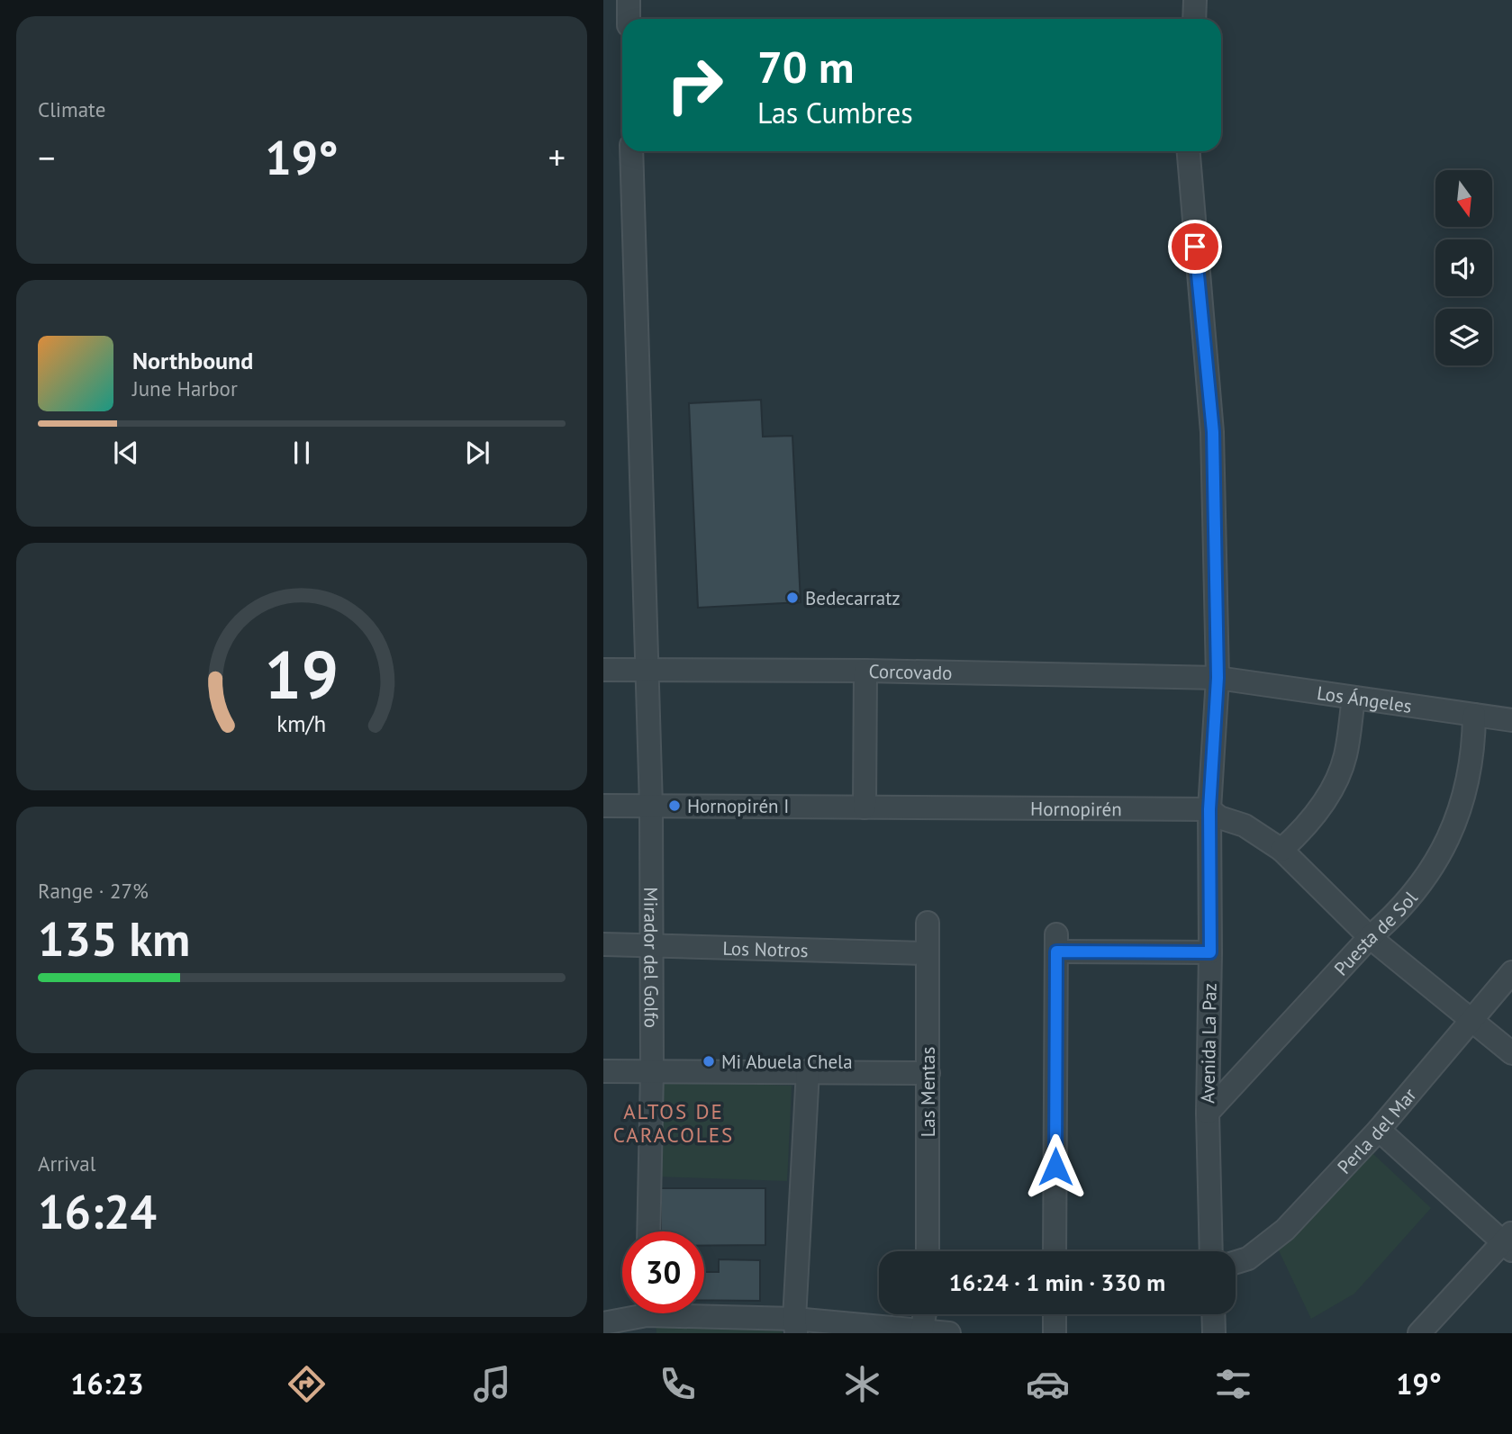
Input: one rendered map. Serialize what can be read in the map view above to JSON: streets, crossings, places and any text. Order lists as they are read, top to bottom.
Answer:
{
  "streets": {
    "street": [
      "Corcovado",
      "Los Ángeles",
      "Hornopirén",
      "Puesta de Sol",
      "Los Notros",
      "Mirador del Golfo",
      "Avenida La Paz",
      "Las Mentas",
      "Perla del Mar"
    ]
  },
  "crossings": [
    ["Corcovado", "Los Ángeles"],
    ["Corcovado", "Mirador del Golfo"],
    ["Corcovado", "Avenida La Paz"],
    ["Los Ángeles", "Puesta de Sol"],
    ["Los Ángeles", "Avenida La Paz"],
    ["Hornopirén", "Puesta de Sol"],
    ["Hornopirén", "Mirador del Golfo"],
    ["Hornopirén", "Avenida La Paz"],
    ["Hornopirén", "Perla del Mar"],
    ["Puesta de Sol", "Avenida La Paz"],
    ["Los Notros", "Mirador del Golfo"],
    ["Los Notros", "Las Mentas"]
  ],
  "districts": ["ALTOS DE CARACOLES"],
  "places": ["Bedecarratz", "Hornopirén I", "Mi Abuela Chela"],
  "north": "bottom",
  "page": {
    "tile": [
      "Climate",
      ["Range · 27%", "135 km"],
      ["Arrival", "16:24"]
    ],
    "turn": ["70 m", "Las Cumbres"],
    "heat": ["−", "19°", "+"],
    "song": ["Northbound", "June Harbor"],
    "limit": "30",
    "trip": "16:24 · 1 min · 330 m",
    "tabs": ["16:23", "19°"],
    "gauge": ["19", "km/h"]
  }
}
